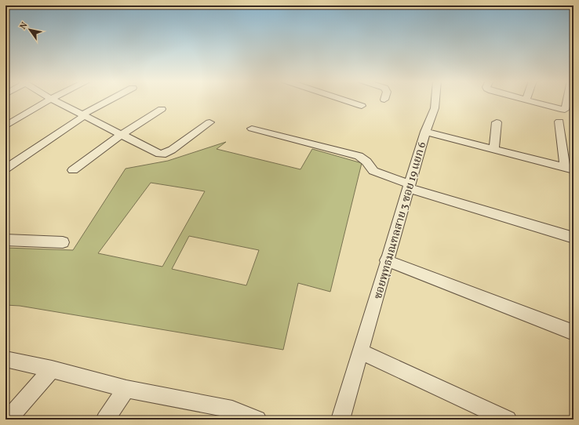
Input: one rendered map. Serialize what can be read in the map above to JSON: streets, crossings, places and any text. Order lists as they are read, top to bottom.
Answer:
{
  "streets": {
    "street": ["ซอยพุทธมณฑลสาย 3 ซอย 19 แยก 6"]
  },
  "north": "top left"
}
